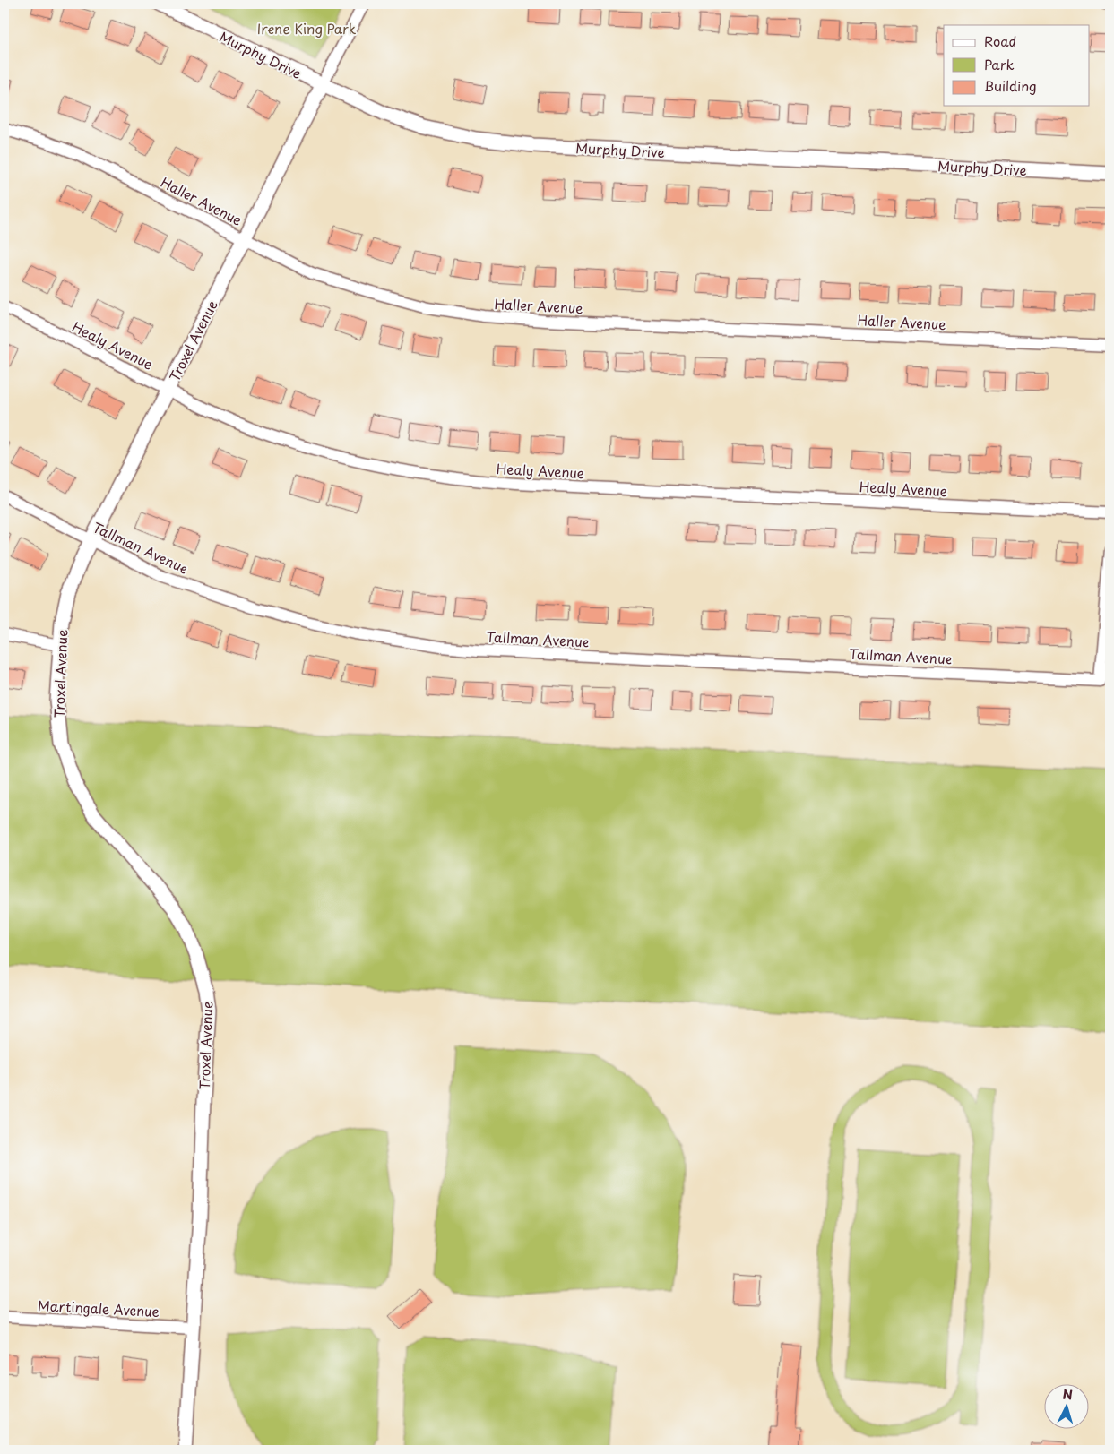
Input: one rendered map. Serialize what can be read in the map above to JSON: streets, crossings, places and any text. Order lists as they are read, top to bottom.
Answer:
{
  "streets": {
    "street": [
      "Murphy Drive",
      "Haller Avenue",
      "Troxel Avenue",
      "Healy Avenue",
      "Tallman Avenue",
      "Martingale Avenue"
    ]
  },
  "crossings": [
    ["Murphy Drive", "Troxel Avenue"],
    ["Haller Avenue", "Troxel Avenue"],
    ["Troxel Avenue", "Healy Avenue"],
    ["Troxel Avenue", "Tallman Avenue"],
    ["Troxel Avenue", "Martingale Avenue"]
  ],
  "parks": ["Irene King Park"],
  "legend": ["Road", "Park", "Building"],
  "north": "top"
}
